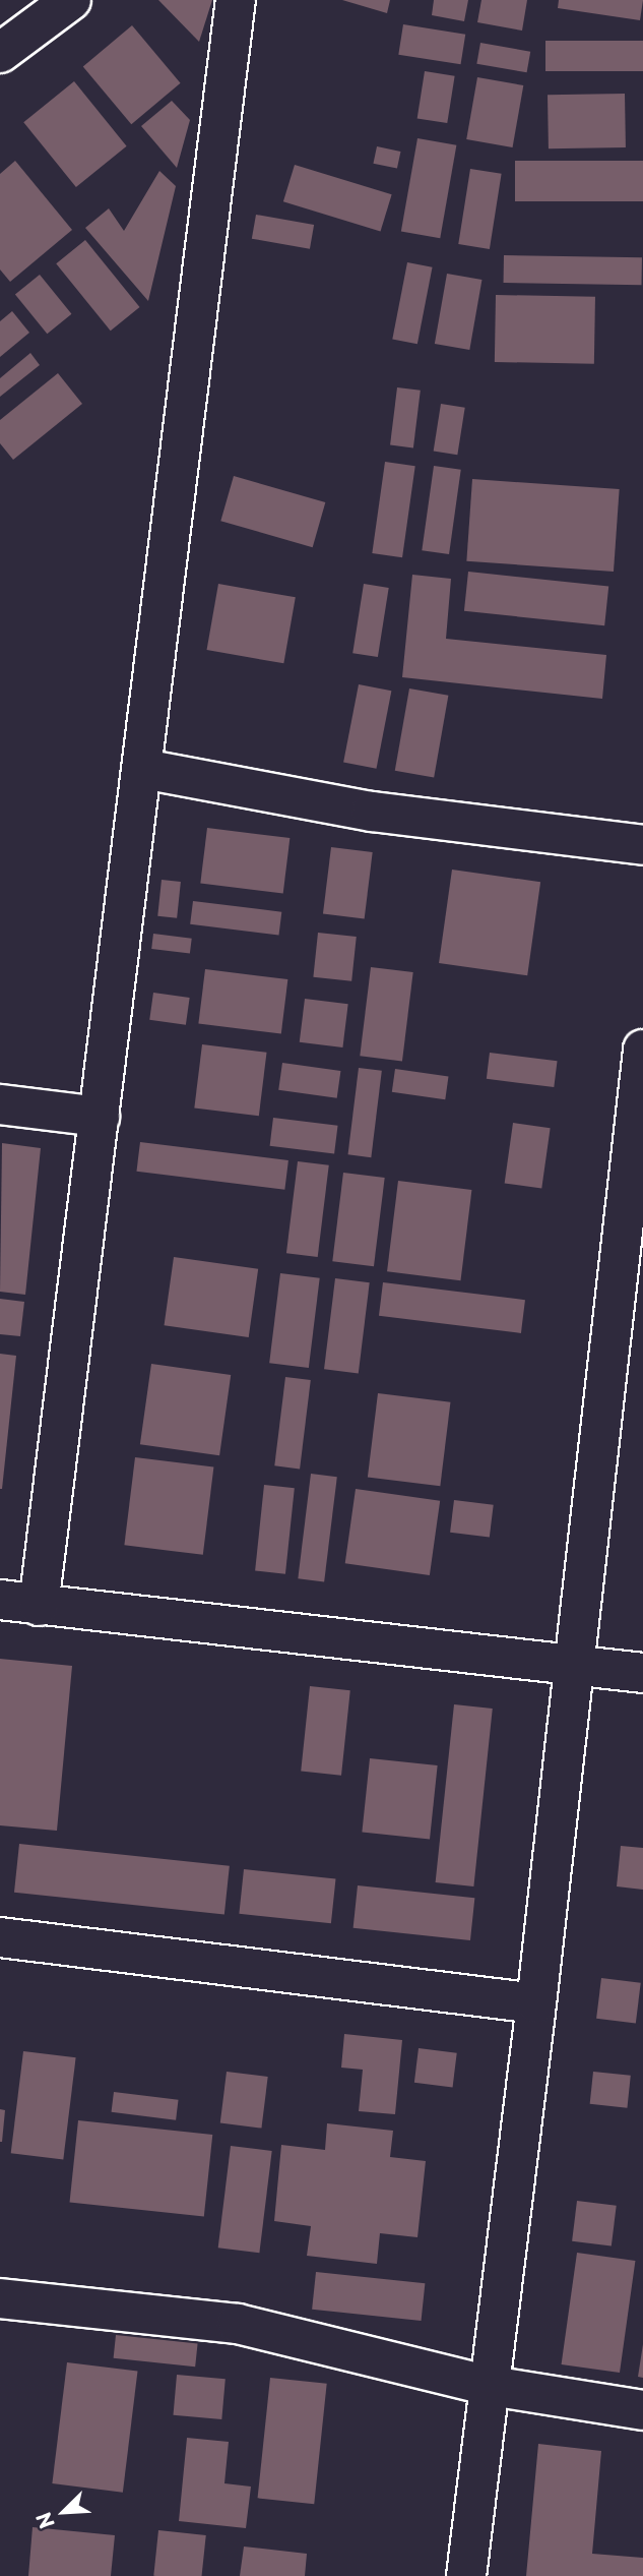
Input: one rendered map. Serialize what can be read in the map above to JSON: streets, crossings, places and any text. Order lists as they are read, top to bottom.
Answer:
{
  "north": "bottom left"
}
